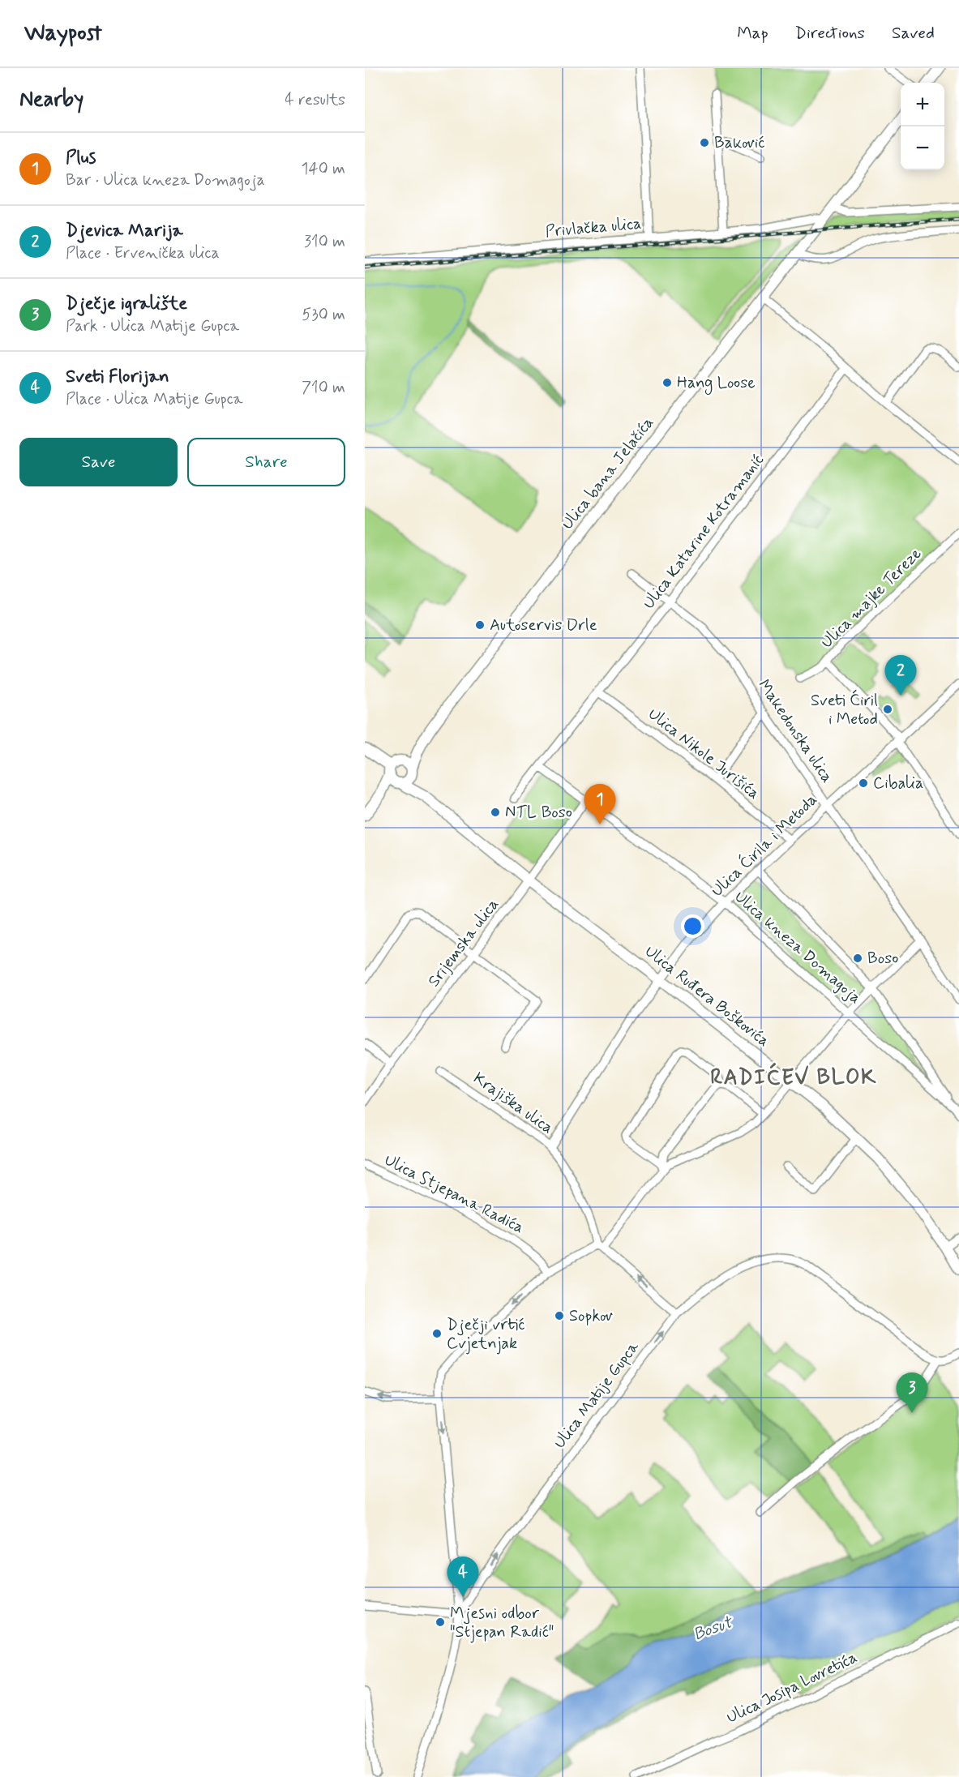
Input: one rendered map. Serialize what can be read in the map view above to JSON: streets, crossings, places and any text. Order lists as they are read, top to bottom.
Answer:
{
  "streets": {
    "main road": ["Ulica bana Jelačića", "Ulica Ruđera Boškovića"],
    "street": [
      "Privlačka ulica",
      "Ulica Katarine Kotramanić",
      "Ulica majke Tereze",
      "Makedonska ulica",
      "Ulica Nikole Jurišića",
      "Ulica Ćirila i Metoda",
      "Srijemska ulica",
      "Ulica kneza Domagoja",
      "Krajiška ulica",
      "Ulica Stjepana Radića",
      "Ulica Matije Gupca",
      "Ulica Josipa Lovretića"
    ]
  },
  "crossings": [
    ["Privlačka ulica", "Ulica bana Jelačića"],
    ["Ulica bana Jelačića", "Ulica Ruđera Boškovića"],
    ["Ulica Katarine Kotramanić", "Makedonska ulica"],
    ["Ulica Katarine Kotramanić", "Ulica Nikole Jurišića"],
    ["Ulica Katarine Kotramanić", "Ulica kneza Domagoja"],
    ["Makedonska ulica", "Ulica Ćirila i Metoda"],
    ["Ulica Nikole Jurišića", "Ulica Ćirila i Metoda"],
    ["Ulica Ćirila i Metoda", "Ulica kneza Domagoja"],
    ["Ulica Ćirila i Metoda", "Ulica Ruđera Boškovića"],
    ["Ulica Ćirila i Metoda", "Krajiška ulica"],
    ["Srijemska ulica", "Ulica kneza Domagoja"],
    ["Srijemska ulica", "Ulica Ruđera Boškovića"]
  ],
  "one_way": ["Ulica Matije Gupca"],
  "districts": ["RADIĆEV BLOK"],
  "water": ["Bosut"],
  "places": [
    "Baković",
    "Hang Loose",
    "Autoservis Drle",
    "Sveti Ćiril i Metod",
    "Cibalia",
    "NTL Boso",
    "Boso",
    "Sopkov",
    "Dječji vrtić Cvjetnjak",
    "Mjesni odbor \"Stjepan Radić\""
  ],
  "page": {
    "header": "Waypost",
    "nav": ["Map", "Directions", "Saved"],
    "heading": ["Nearby", "4 results"],
    "map_buttons": ["+", "−"],
    "list": [
      {
        "mark": "1",
        "name": "Plus",
        "note": "Bar · Ulica kneza Domagoja",
        "value": "140 m"
      },
      {
        "mark": "2",
        "name": "Djevica Marija",
        "note": "Place · Ervenička ulica",
        "value": "310 m"
      },
      {
        "mark": "3",
        "name": "Dječje igralište",
        "note": "Park · Ulica Matije Gupca",
        "value": "530 m"
      },
      {
        "mark": "4",
        "name": "Sveti Florijan",
        "note": "Place · Ulica Matije Gupca",
        "value": "710 m"
      }
    ],
    "buttons": ["Save", "Share"],
    "pins": [
      "2",
      "1",
      "3",
      "4"
    ]
  }
}
